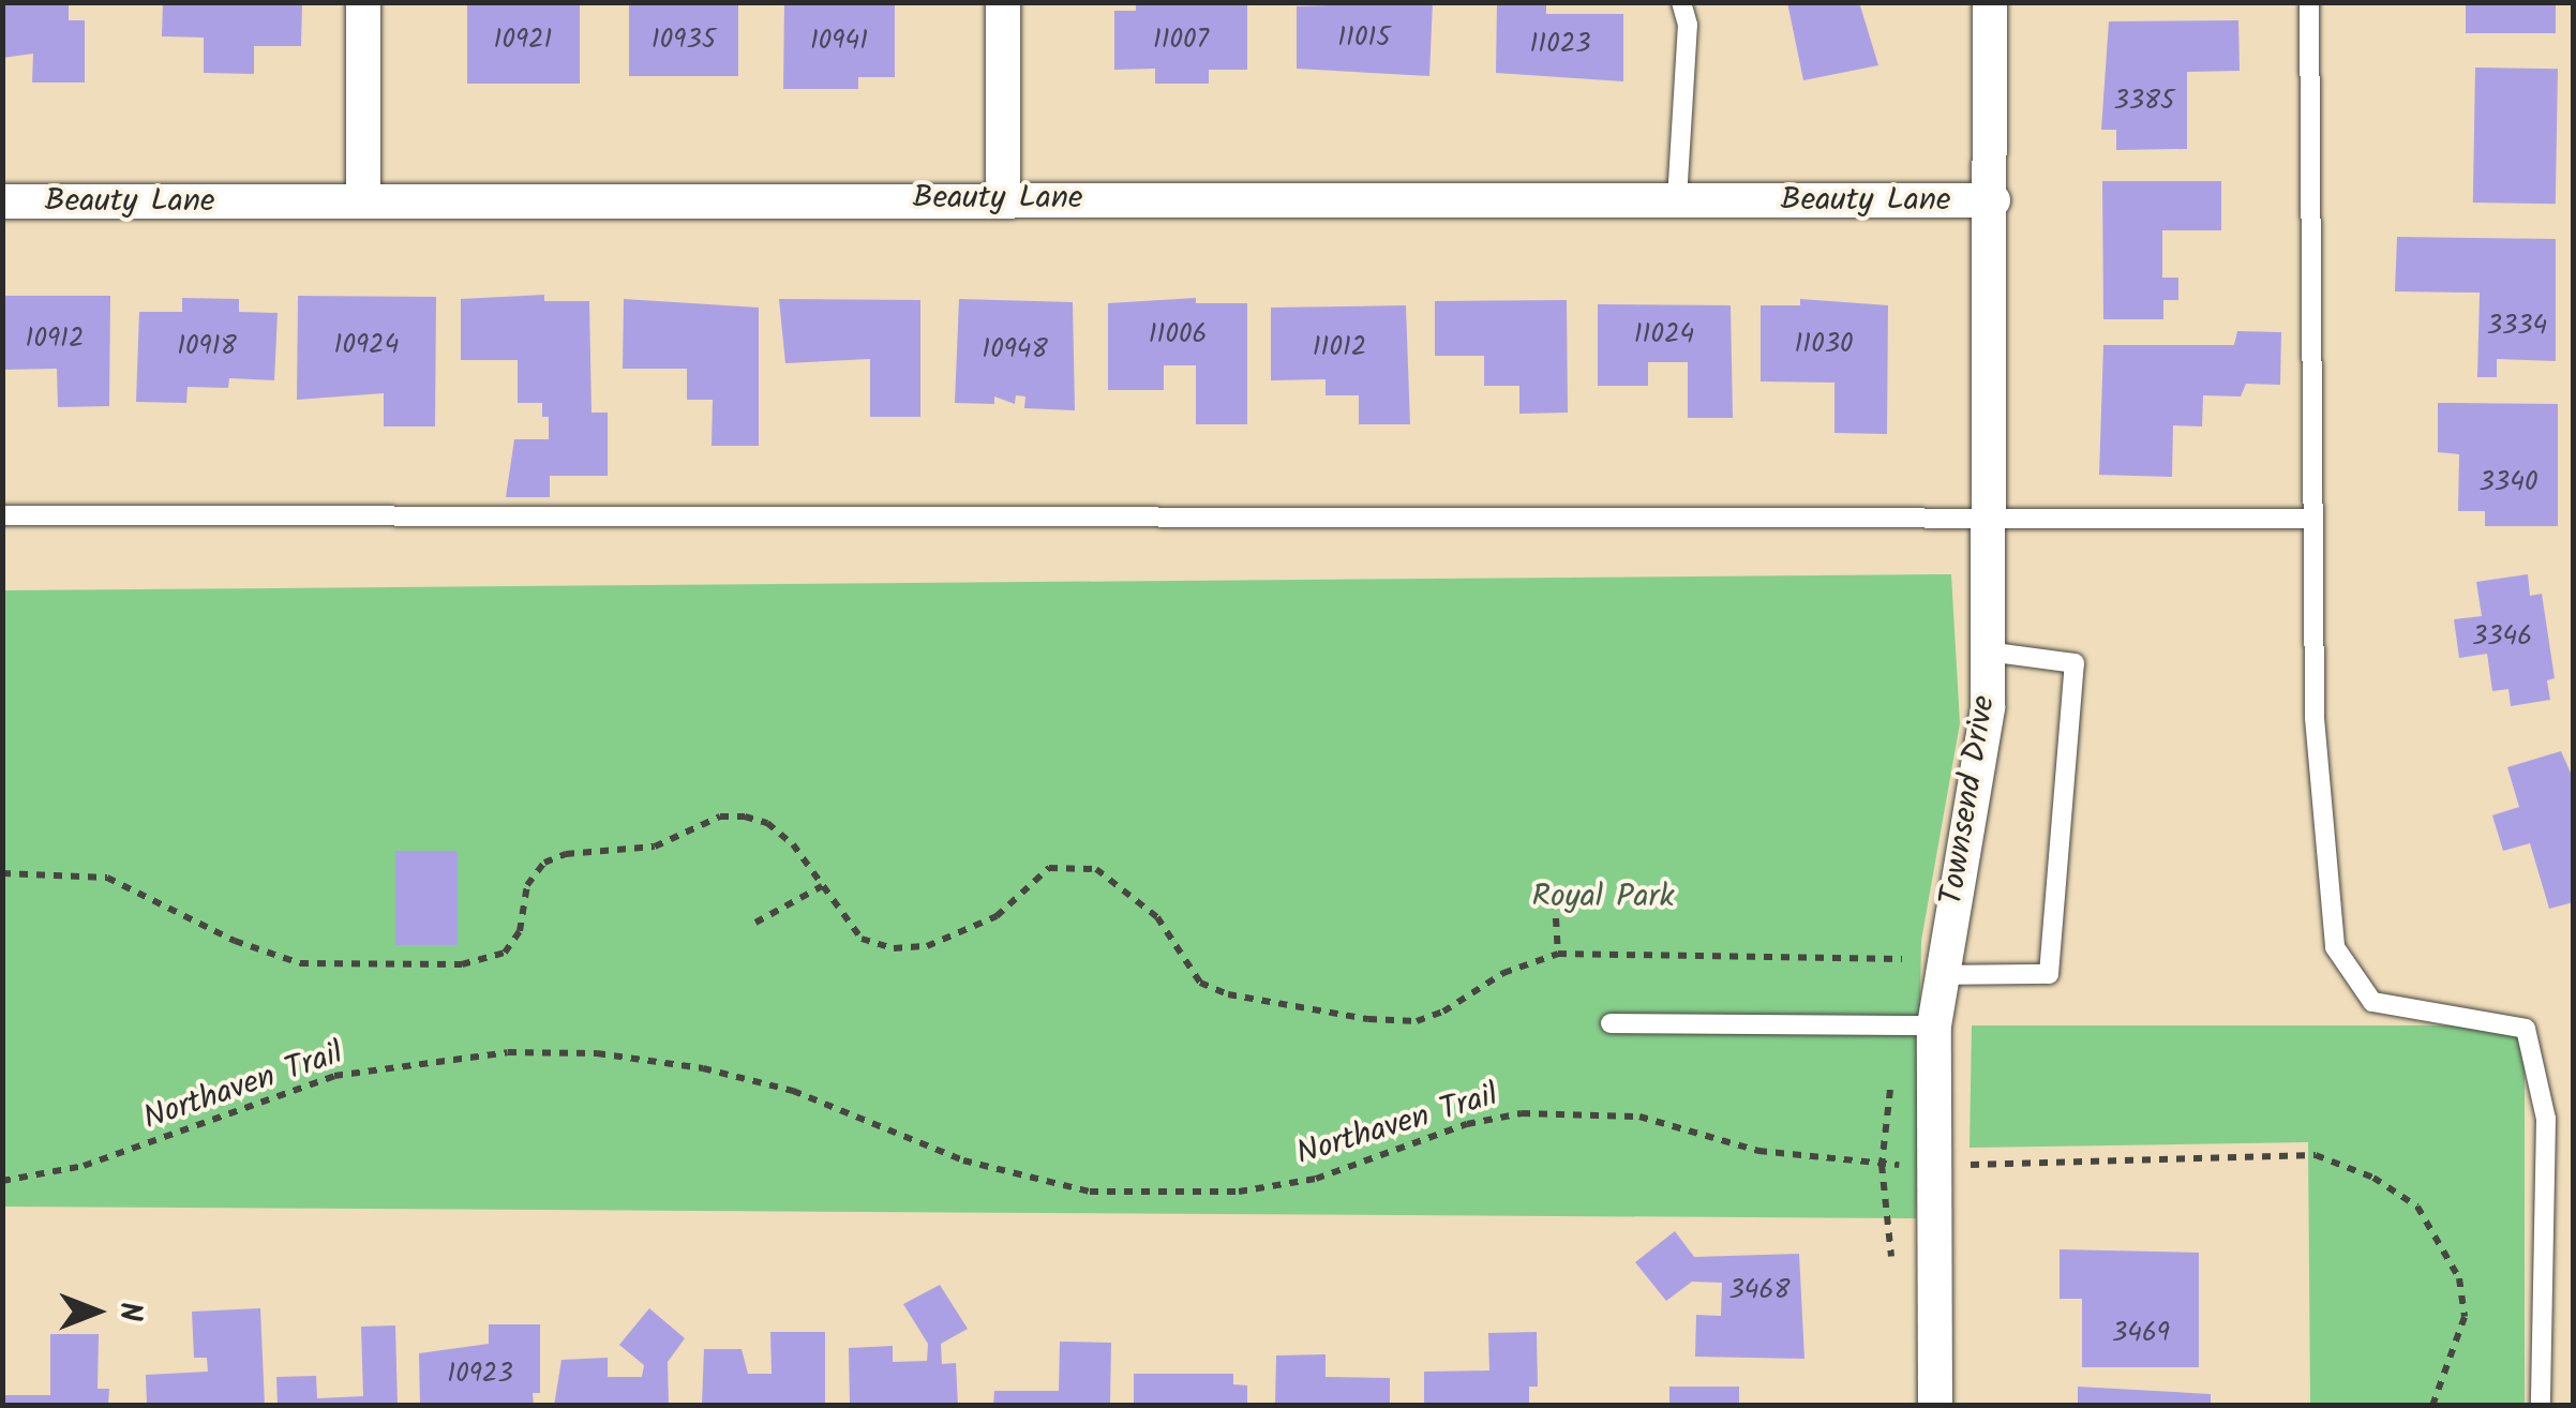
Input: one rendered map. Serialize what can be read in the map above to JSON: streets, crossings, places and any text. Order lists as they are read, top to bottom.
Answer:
{
  "streets": {
    "street": ["Beauty Lane", "Townsend Drive"],
    "path": ["Northaven Trail"]
  },
  "crossings": [
    ["Beauty Lane", "Townsend Drive"],
    ["Townsend Drive", "Northaven Trail"]
  ],
  "parks": ["Royal Park"],
  "house_numbers": [
    "11015",
    "10921",
    "10935",
    "11007",
    "10941",
    "11023",
    "3385",
    "3334",
    "11006",
    "11024",
    "10912",
    "11030",
    "10924",
    "10918",
    "11012",
    "10948",
    "3340",
    "3346",
    "3468",
    "3469",
    "10923"
  ],
  "north": "right"
}
